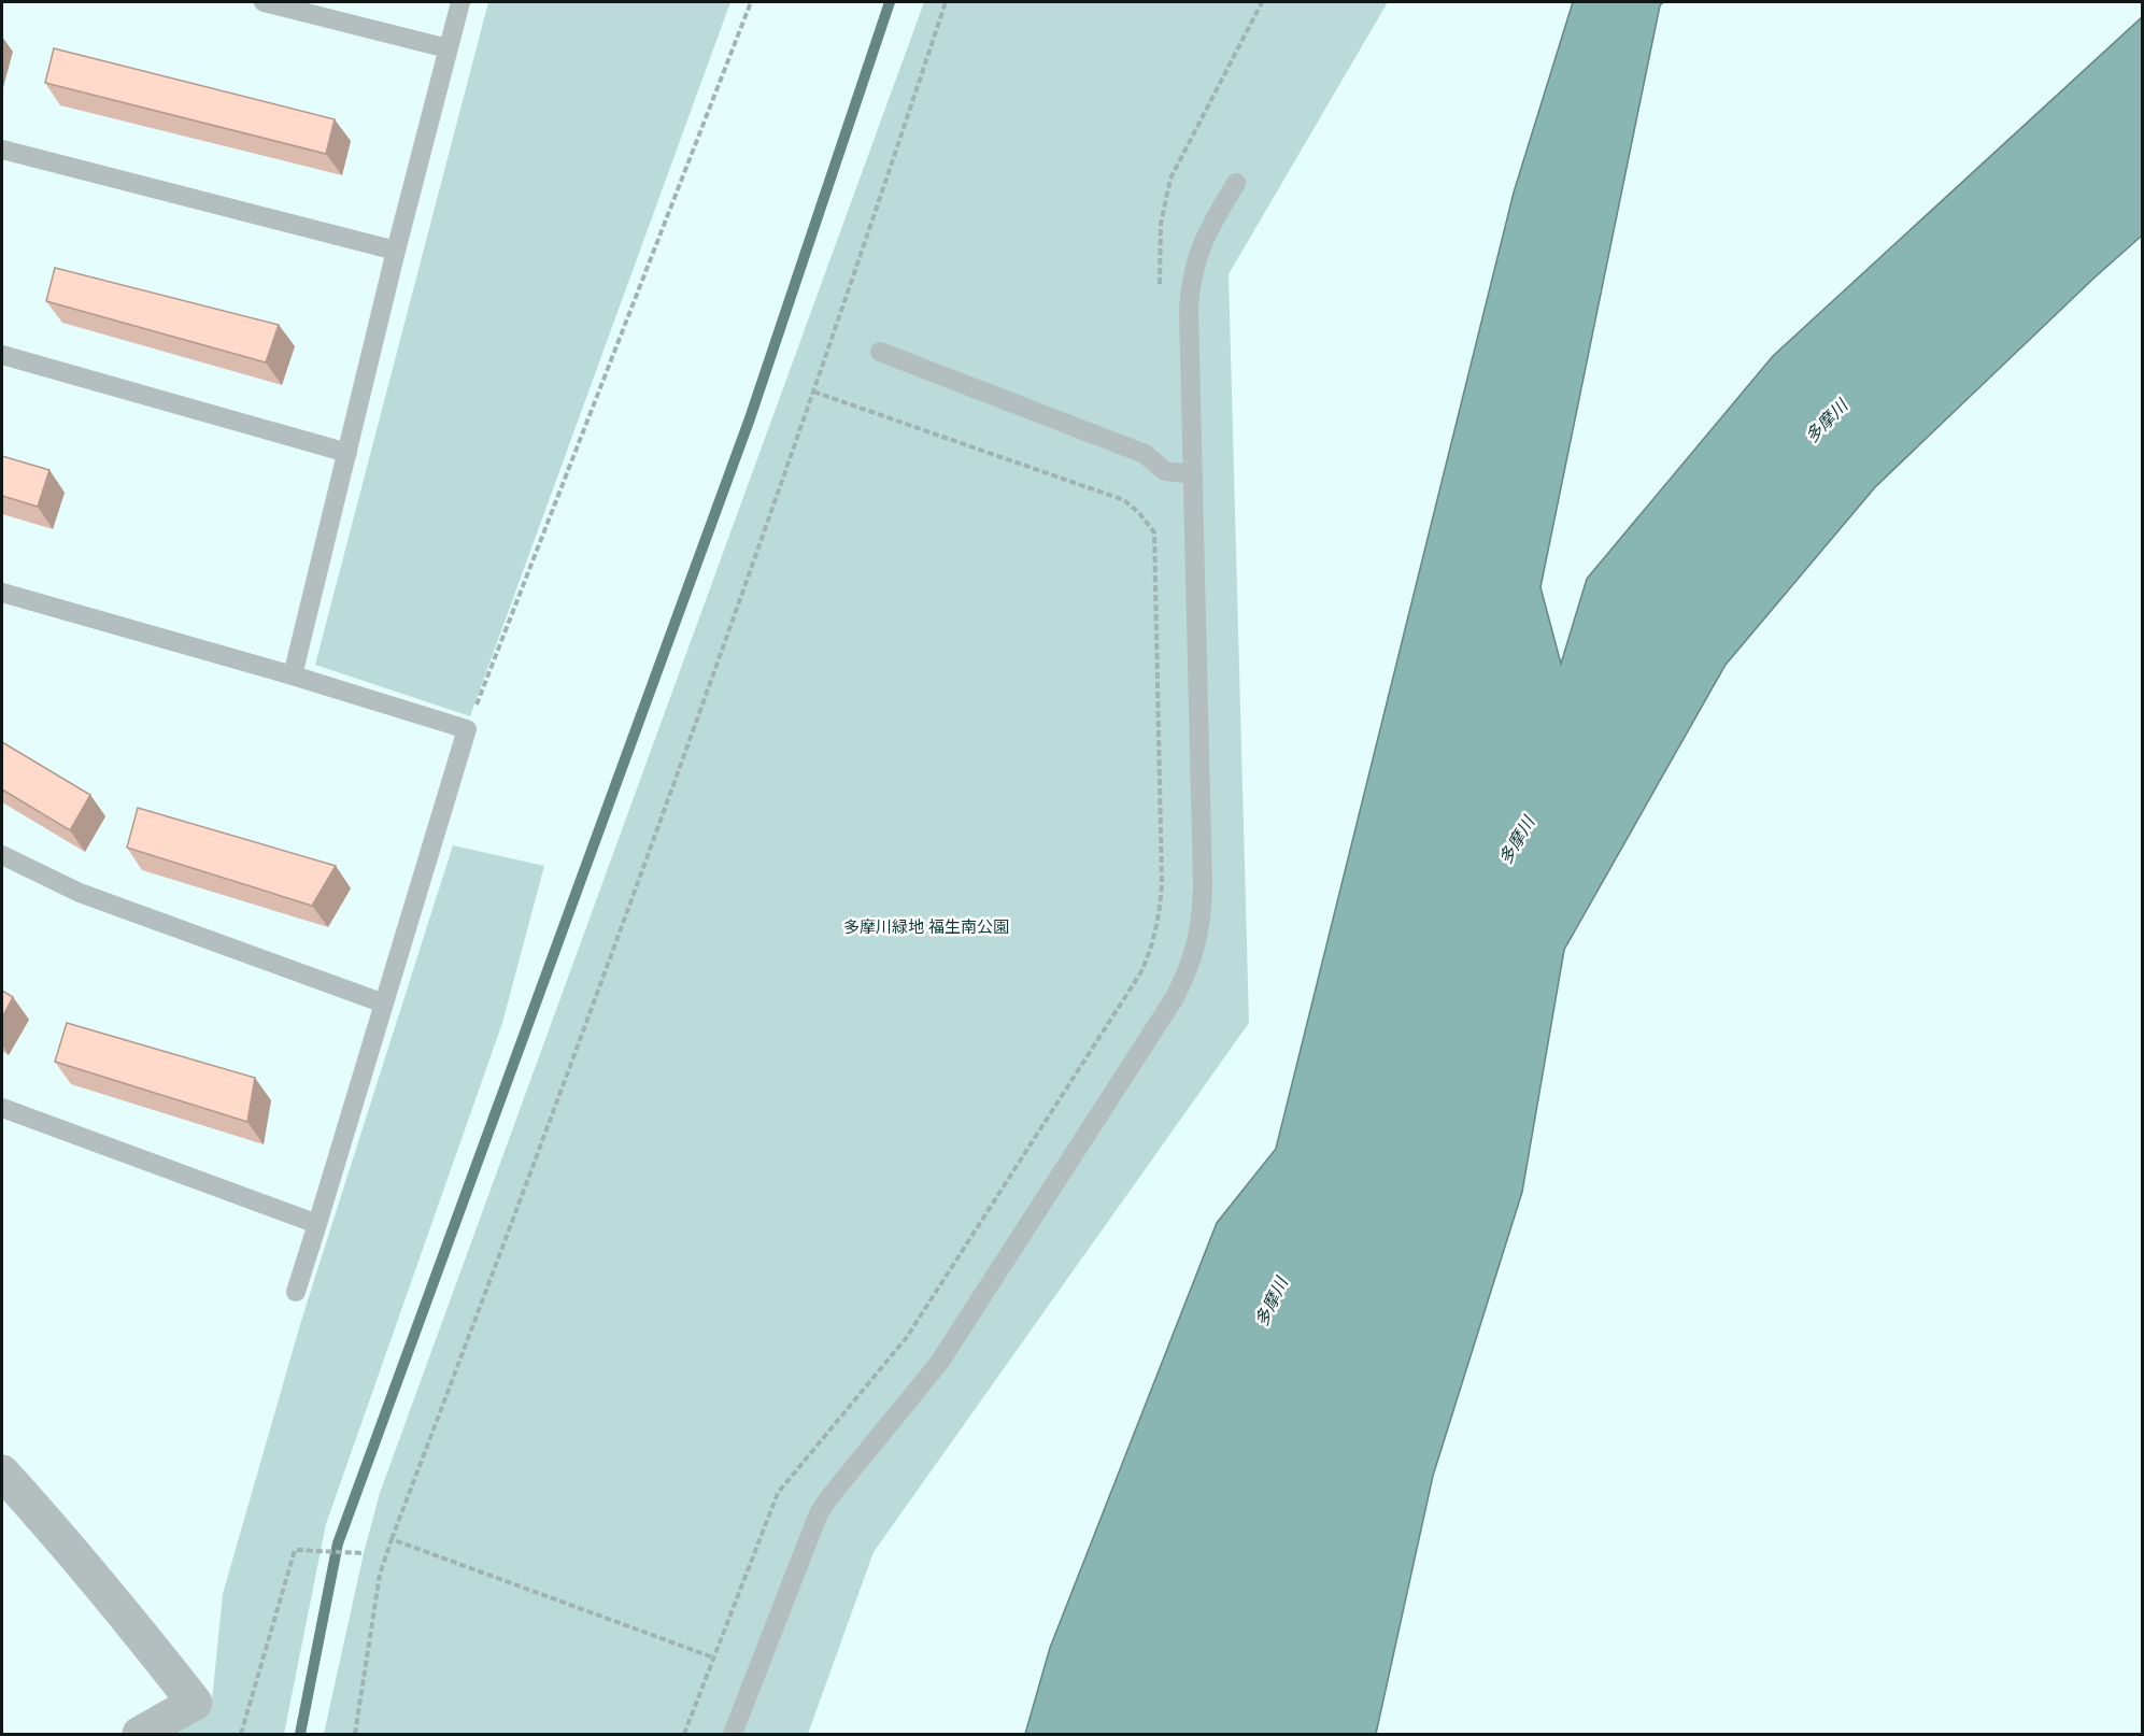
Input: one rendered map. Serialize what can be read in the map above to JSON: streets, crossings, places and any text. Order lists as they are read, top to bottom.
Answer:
{
  "water": ["多摩川"],
  "parks": ["多摩川緑地 福生南公園"]
}
